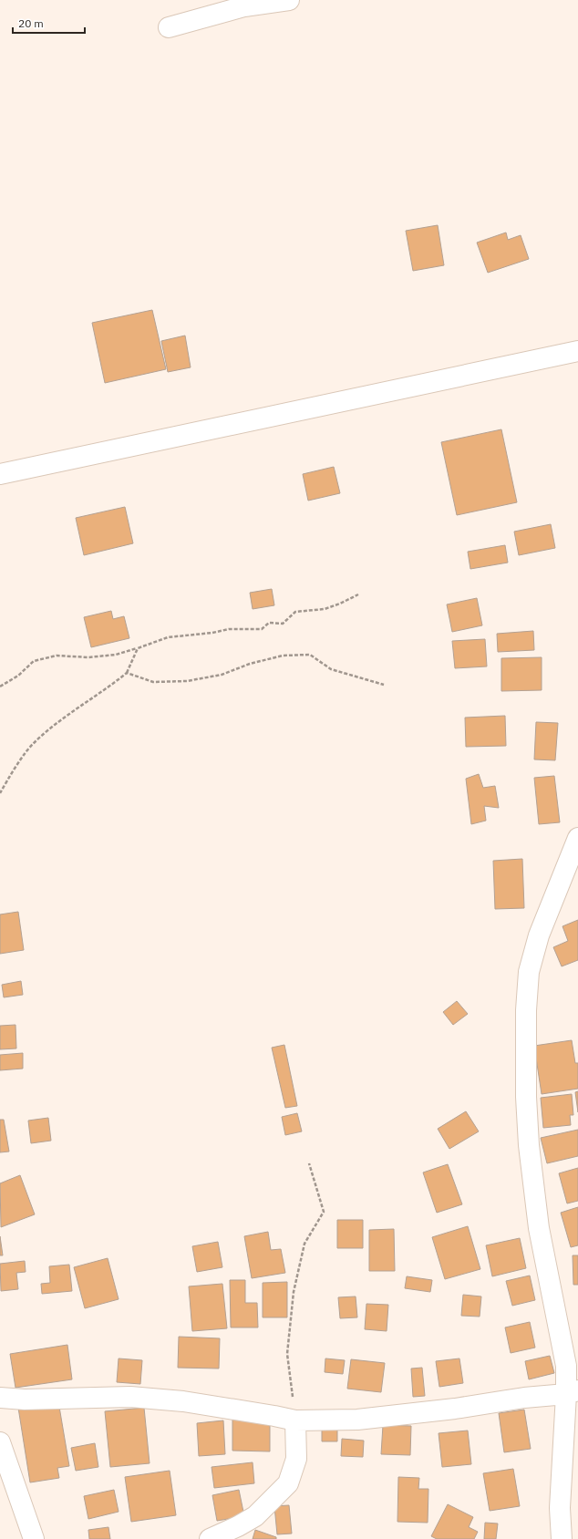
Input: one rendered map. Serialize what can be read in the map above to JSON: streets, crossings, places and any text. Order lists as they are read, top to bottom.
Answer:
{
  "scale_bar": "20 m"
}
